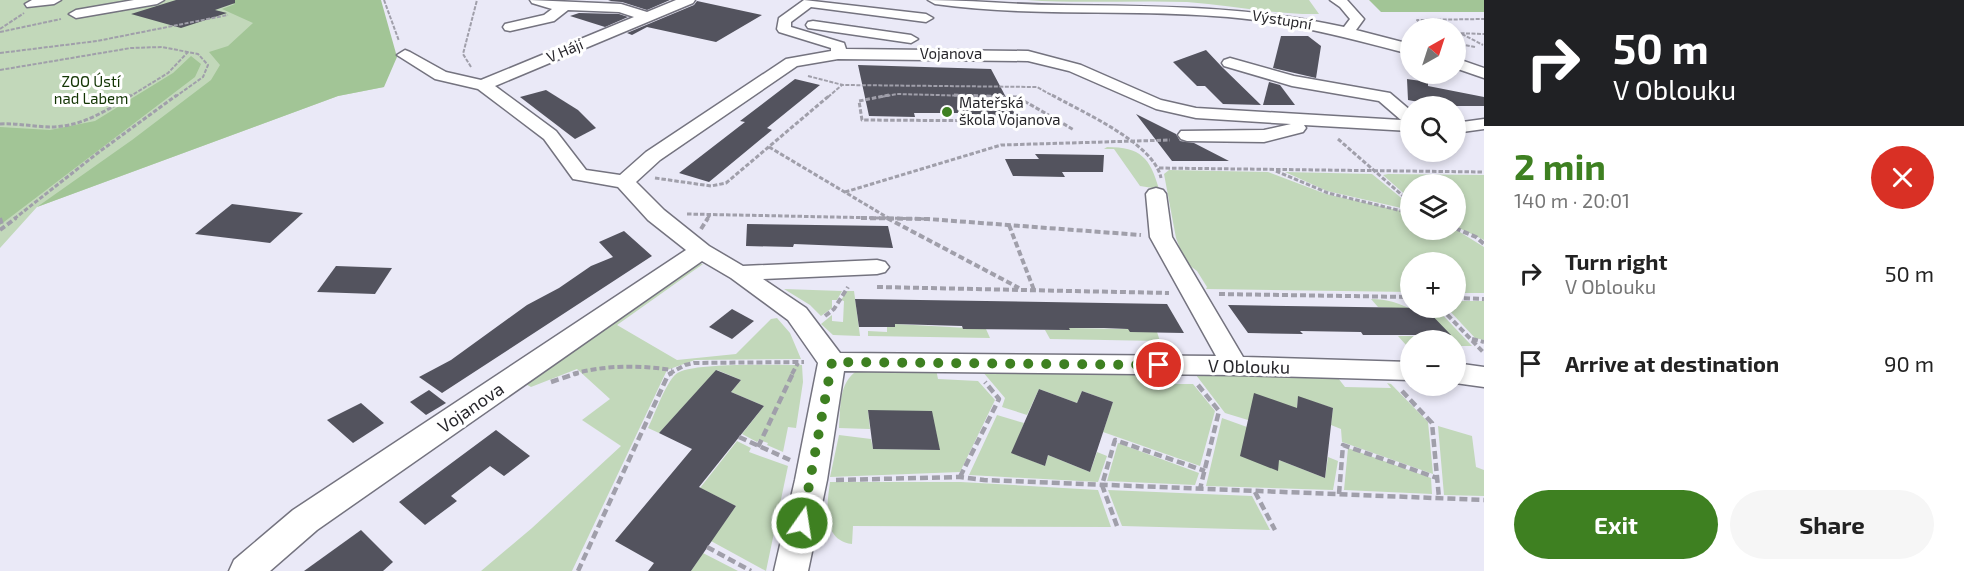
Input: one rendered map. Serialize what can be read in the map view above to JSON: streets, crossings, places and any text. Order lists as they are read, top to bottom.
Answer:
{
  "streets": {
    "street": [
      "Výstupní",
      "V Háji",
      "Vojanova",
      "V Oblouku"
    ]
  },
  "parks": ["ZOO Ústí nad Labem"],
  "places": ["Mateřská škola Vojanova"],
  "north": "top right",
  "page": {
    "turn": ["50 m", "V Oblouku"],
    "map_buttons": ["+", "−"],
    "heading": ["2 min", "140 m · 20:01"],
    "list": [
      {
        "name": "Turn right",
        "note": "V Oblouku",
        "value": "50 m"
      },
      {
        "name": "Arrive at destination",
        "value": "90 m"
      }
    ],
    "buttons": ["Exit", "Share"]
  }
}
